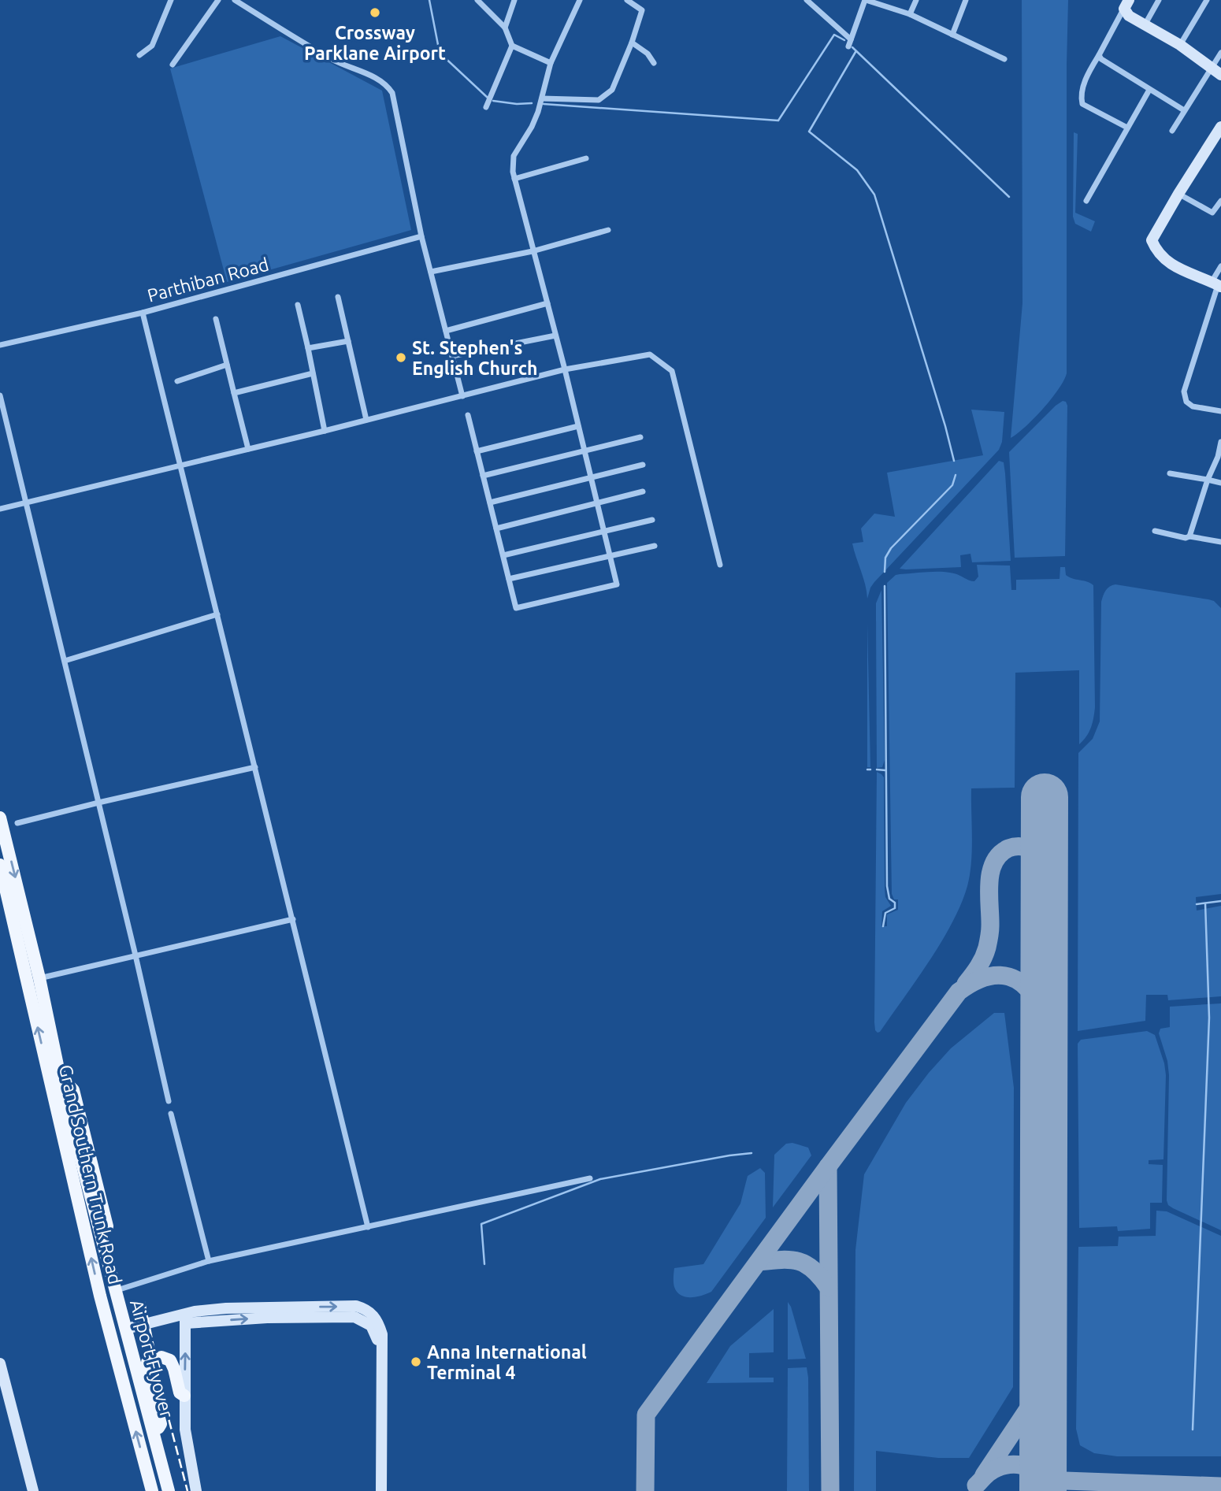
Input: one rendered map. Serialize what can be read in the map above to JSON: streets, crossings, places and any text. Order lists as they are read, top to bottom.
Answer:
{
  "streets": {
    "main road": ["Grand Southern Trunk Road", "Airport Flyover"],
    "street": ["Parthiban Road"]
  },
  "crossings": [
    ["Grand Southern Trunk Road", "Airport Flyover"]
  ],
  "places": ["Crossway Parklane Airport", "St. Stephen's English Church", "Anna International Terminal 4"]
}
